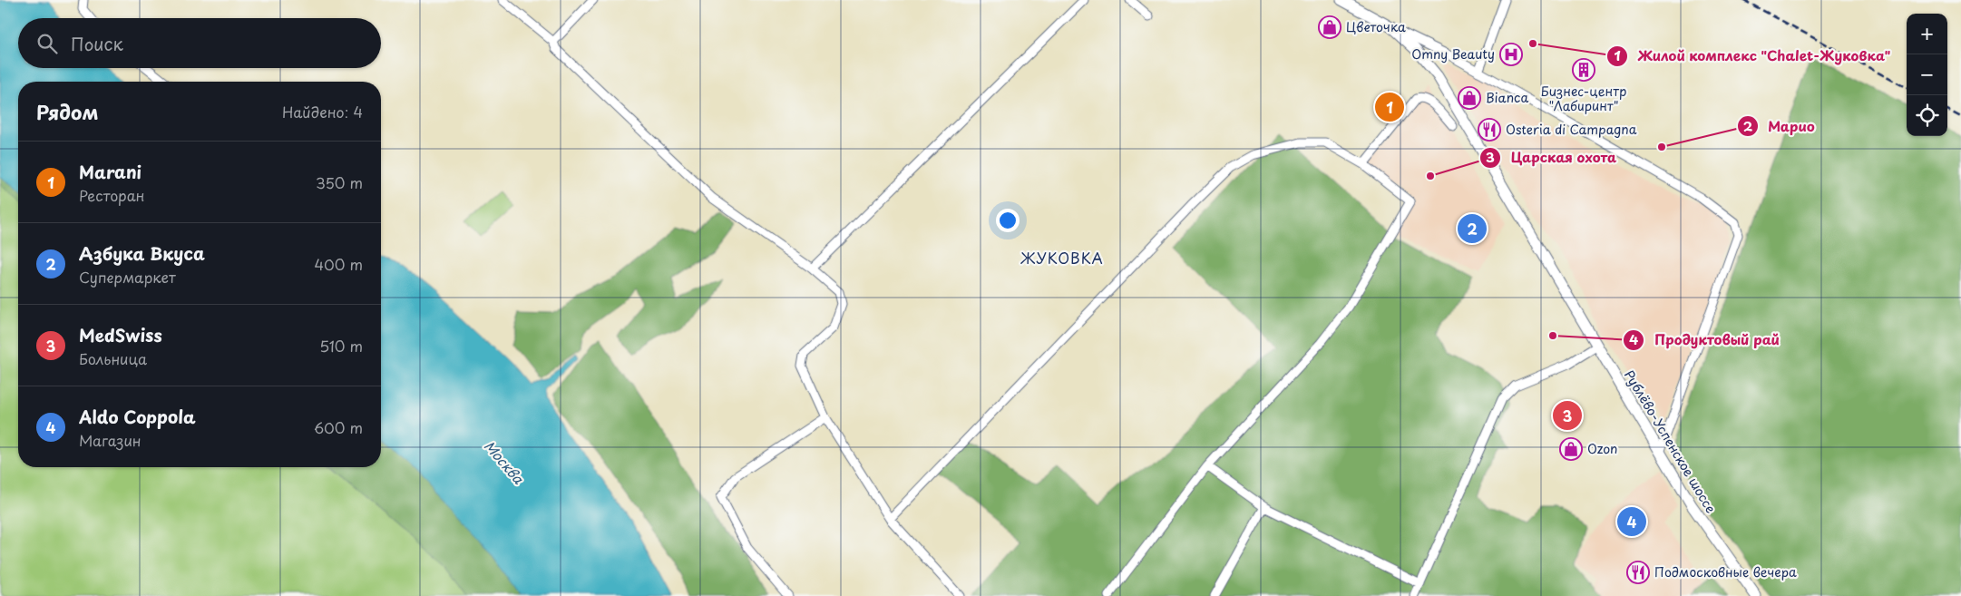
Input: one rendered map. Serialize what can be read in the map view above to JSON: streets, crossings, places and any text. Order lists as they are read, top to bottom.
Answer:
{
  "streets": {
    "main road": ["Рублёво-Успенское шоссе"]
  },
  "districts": ["ЖУКОВКА"],
  "water": ["Москва"],
  "places": {
    "shop": ["Цветочка", "Bianca", "Ozon"],
    "other": [
      "Жилой комплекс \"Chalet-Жуковка\"",
      "Марио",
      "Царская охота",
      "Продуктовый рай"
    ],
    "hospital": ["Omny Beauty"],
    "building": ["Бизнес-центр \"Лабиринт\""],
    "restaurant": ["Osteria di Campagna", "Подмосковные вечера"]
  },
  "page": {
    "map_buttons": ["+", "−"],
    "search": "Поиск",
    "heading": ["Рядом", "Найдено: 4"],
    "pins": [
      "1",
      "2",
      "3",
      "4"
    ],
    "list": [
      {
        "mark": "1",
        "name": "Marani",
        "note": "Ресторан",
        "value": "350 m"
      },
      {
        "mark": "2",
        "name": "Азбука Вкуса",
        "note": "Супермаркет",
        "value": "400 m"
      },
      {
        "mark": "3",
        "name": "MedSwiss",
        "note": "Больница",
        "value": "510 m"
      },
      {
        "mark": "4",
        "name": "Aldo Coppola",
        "note": "Магазин",
        "value": "600 m"
      }
    ]
  }
}
